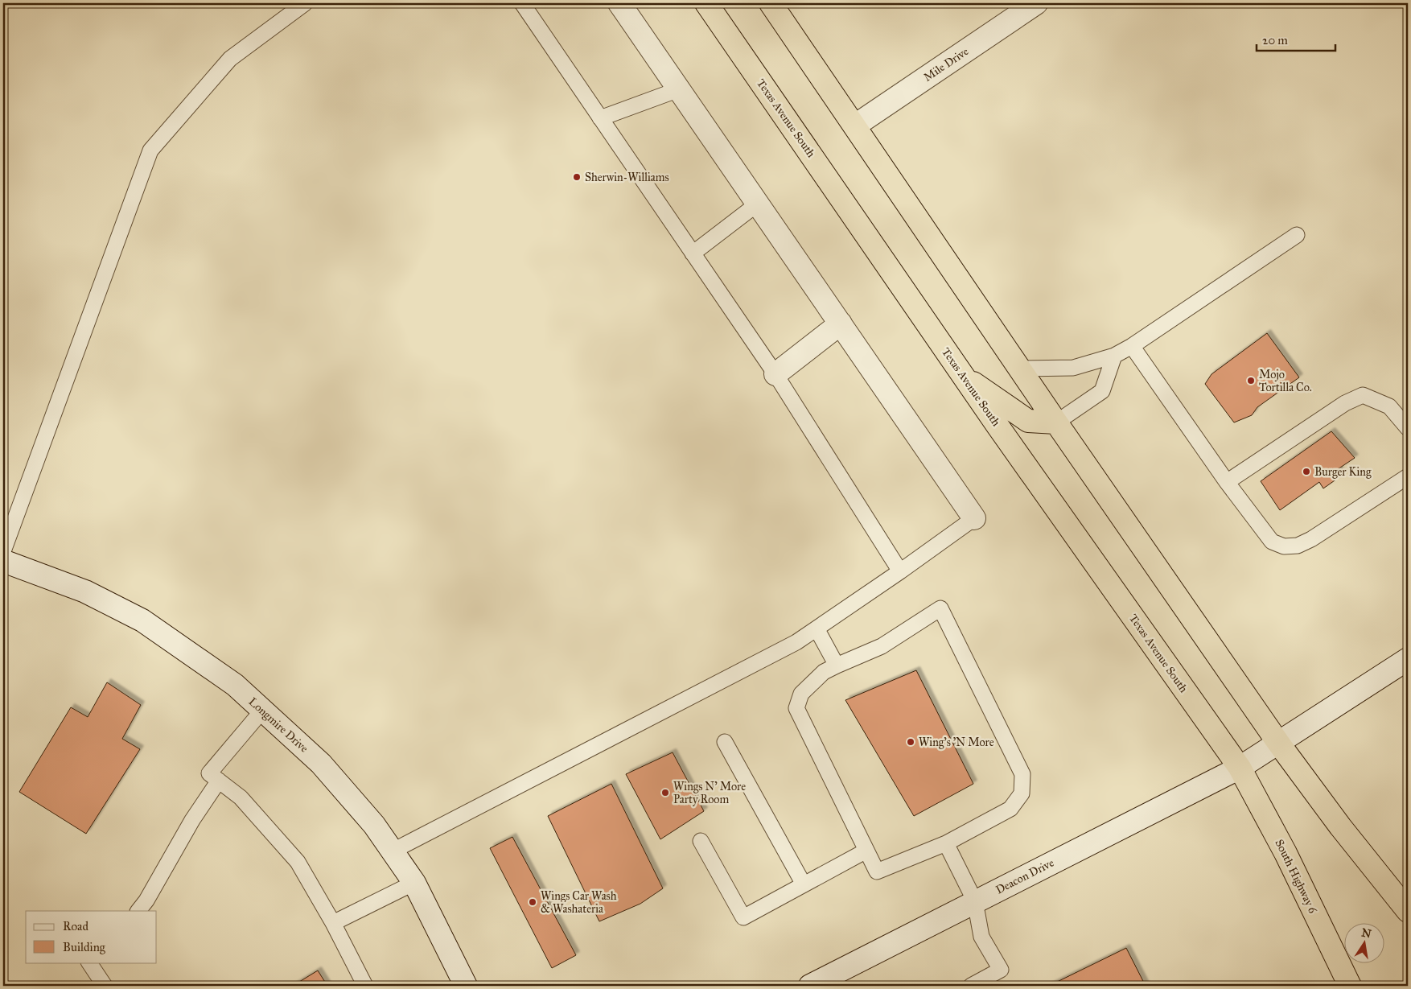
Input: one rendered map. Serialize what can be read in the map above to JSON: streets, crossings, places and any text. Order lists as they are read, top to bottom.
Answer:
{
  "streets": {
    "highway": ["Texas Avenue South", "South Highway 6"],
    "street": ["Mile Drive", "Longmire Drive", "Deacon Drive"]
  },
  "crossings": [
    ["Texas Avenue South", "Deacon Drive"],
    ["Texas Avenue South", "South Highway 6"],
    ["Deacon Drive", "South Highway 6"]
  ],
  "places": [
    "Sherwin-Williams",
    "Mojo Tortilla Co.",
    "Burger King",
    "Wing's 'N More",
    "Wings N' More Party Room",
    "Wings Car Wash & Washateria"
  ],
  "legend": ["Road", "Building"],
  "scale_bar": "20 m",
  "north": "top"
}
